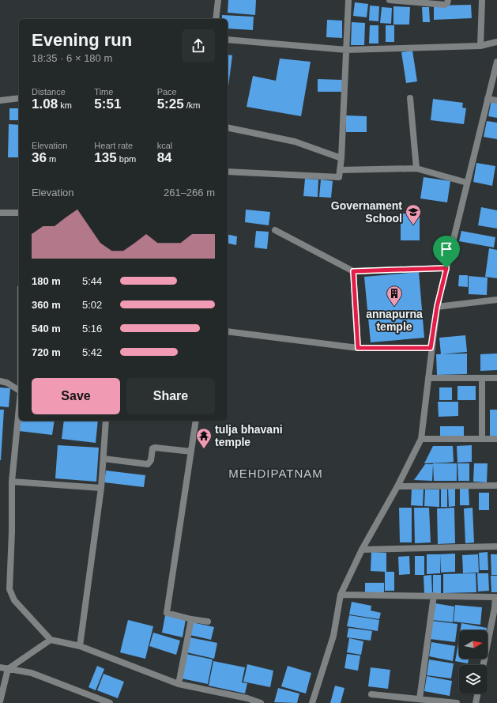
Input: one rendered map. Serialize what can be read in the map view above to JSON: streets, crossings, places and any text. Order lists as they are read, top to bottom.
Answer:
{
  "districts": ["MEHDIPATNAM"],
  "places": {
    "school or university": ["Governament School"],
    "building": ["annapurna temple"],
    "temple": ["tulja bhavani temple"]
  },
  "north": "right",
  "page": {
    "heading": ["Evening run", "18:35 · 6 × 180 m"],
    "stats": [
      ["Distance", "1.08 km"],
      ["Time", "5:51"],
      ["Pace", "5:25 /km"],
      ["Elevation", "36 m"],
      ["Heart rate", "135 bpm"],
      ["kcal", "84"]
    ],
    "chart": ["Elevation", "261–266 m"],
    "list": [
      {
        "name": "180 m",
        "note": "5:44"
      },
      {
        "name": "360 m",
        "note": "5:02"
      },
      {
        "name": "540 m",
        "note": "5:16"
      },
      {
        "name": "720 m",
        "note": "5:42"
      }
    ],
    "buttons": ["Save", "Share"]
  }
}
